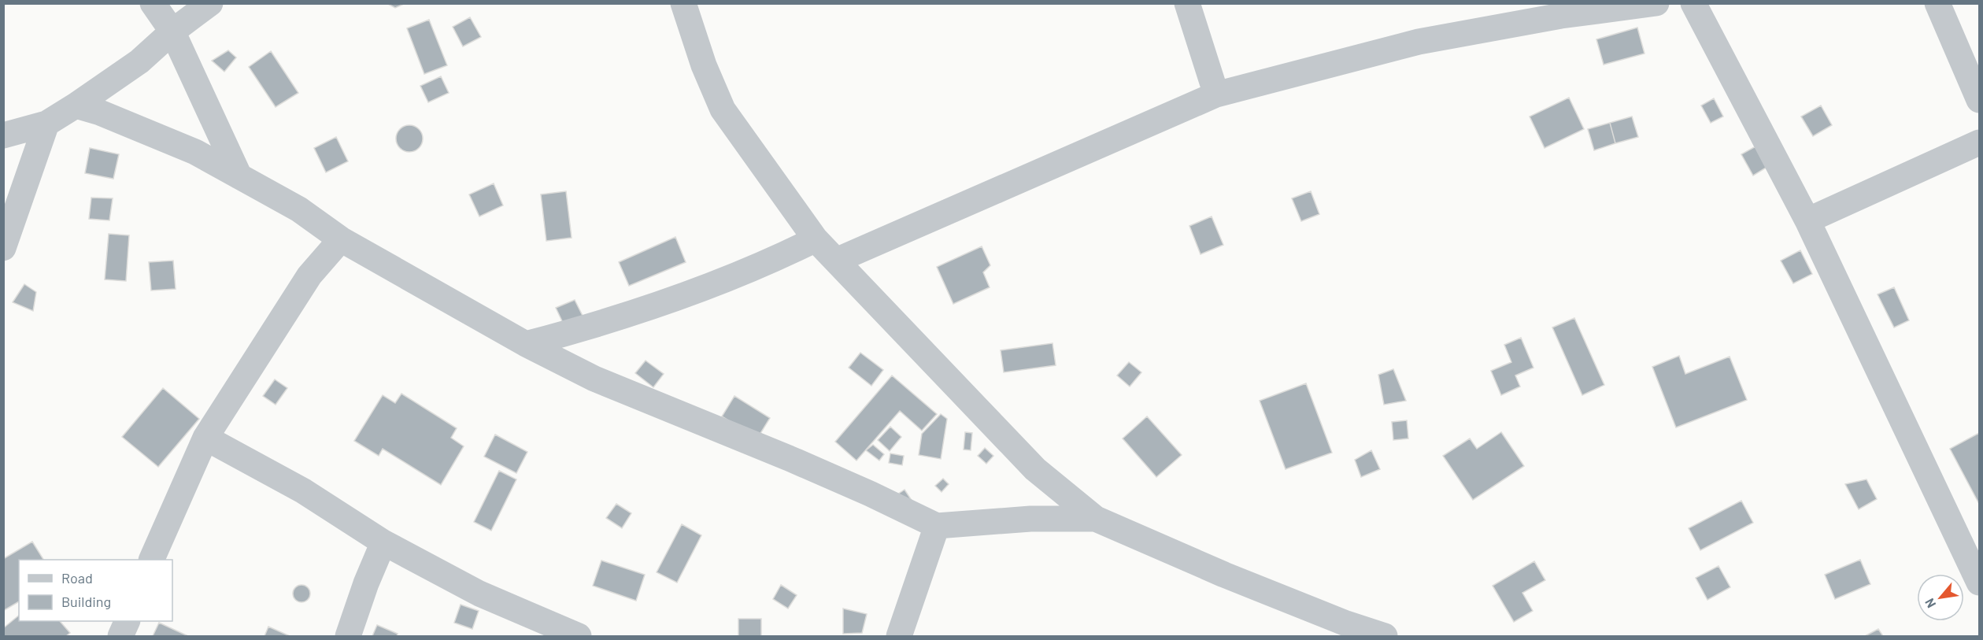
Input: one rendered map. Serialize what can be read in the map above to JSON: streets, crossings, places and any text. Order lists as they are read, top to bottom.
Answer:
{
  "legend": ["Road", "Building"],
  "north": "bottom left"
}
